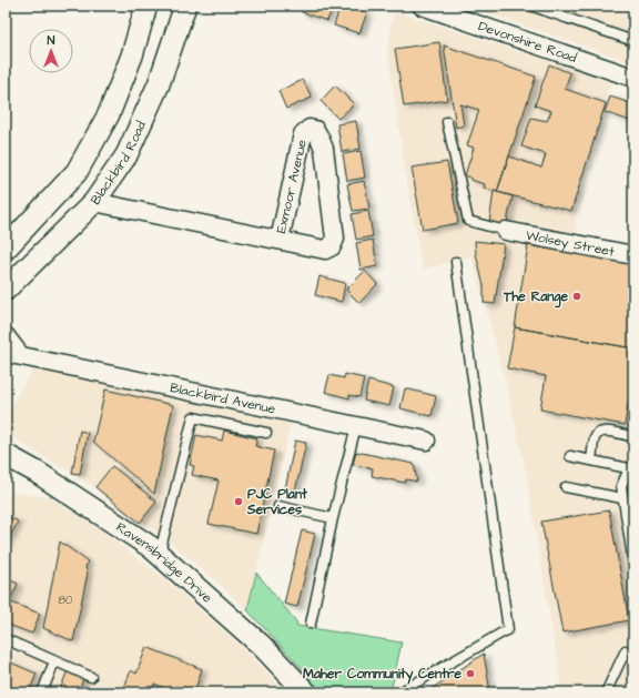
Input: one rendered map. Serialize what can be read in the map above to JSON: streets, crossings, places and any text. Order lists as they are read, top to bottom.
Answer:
{
  "streets": {
    "street": [
      "Devonshire Road",
      "Blackbird Road",
      "Exmoor Avenue",
      "Wolsey Street",
      "Blackbird Avenue",
      "Ravensbridge Drive"
    ]
  },
  "crossings": [
    ["Blackbird Road", "Exmoor Avenue"]
  ],
  "places": ["The Range", "PJC Plant Services", "Maher Community Centre"],
  "house_numbers": ["80"],
  "north": "top"
}
